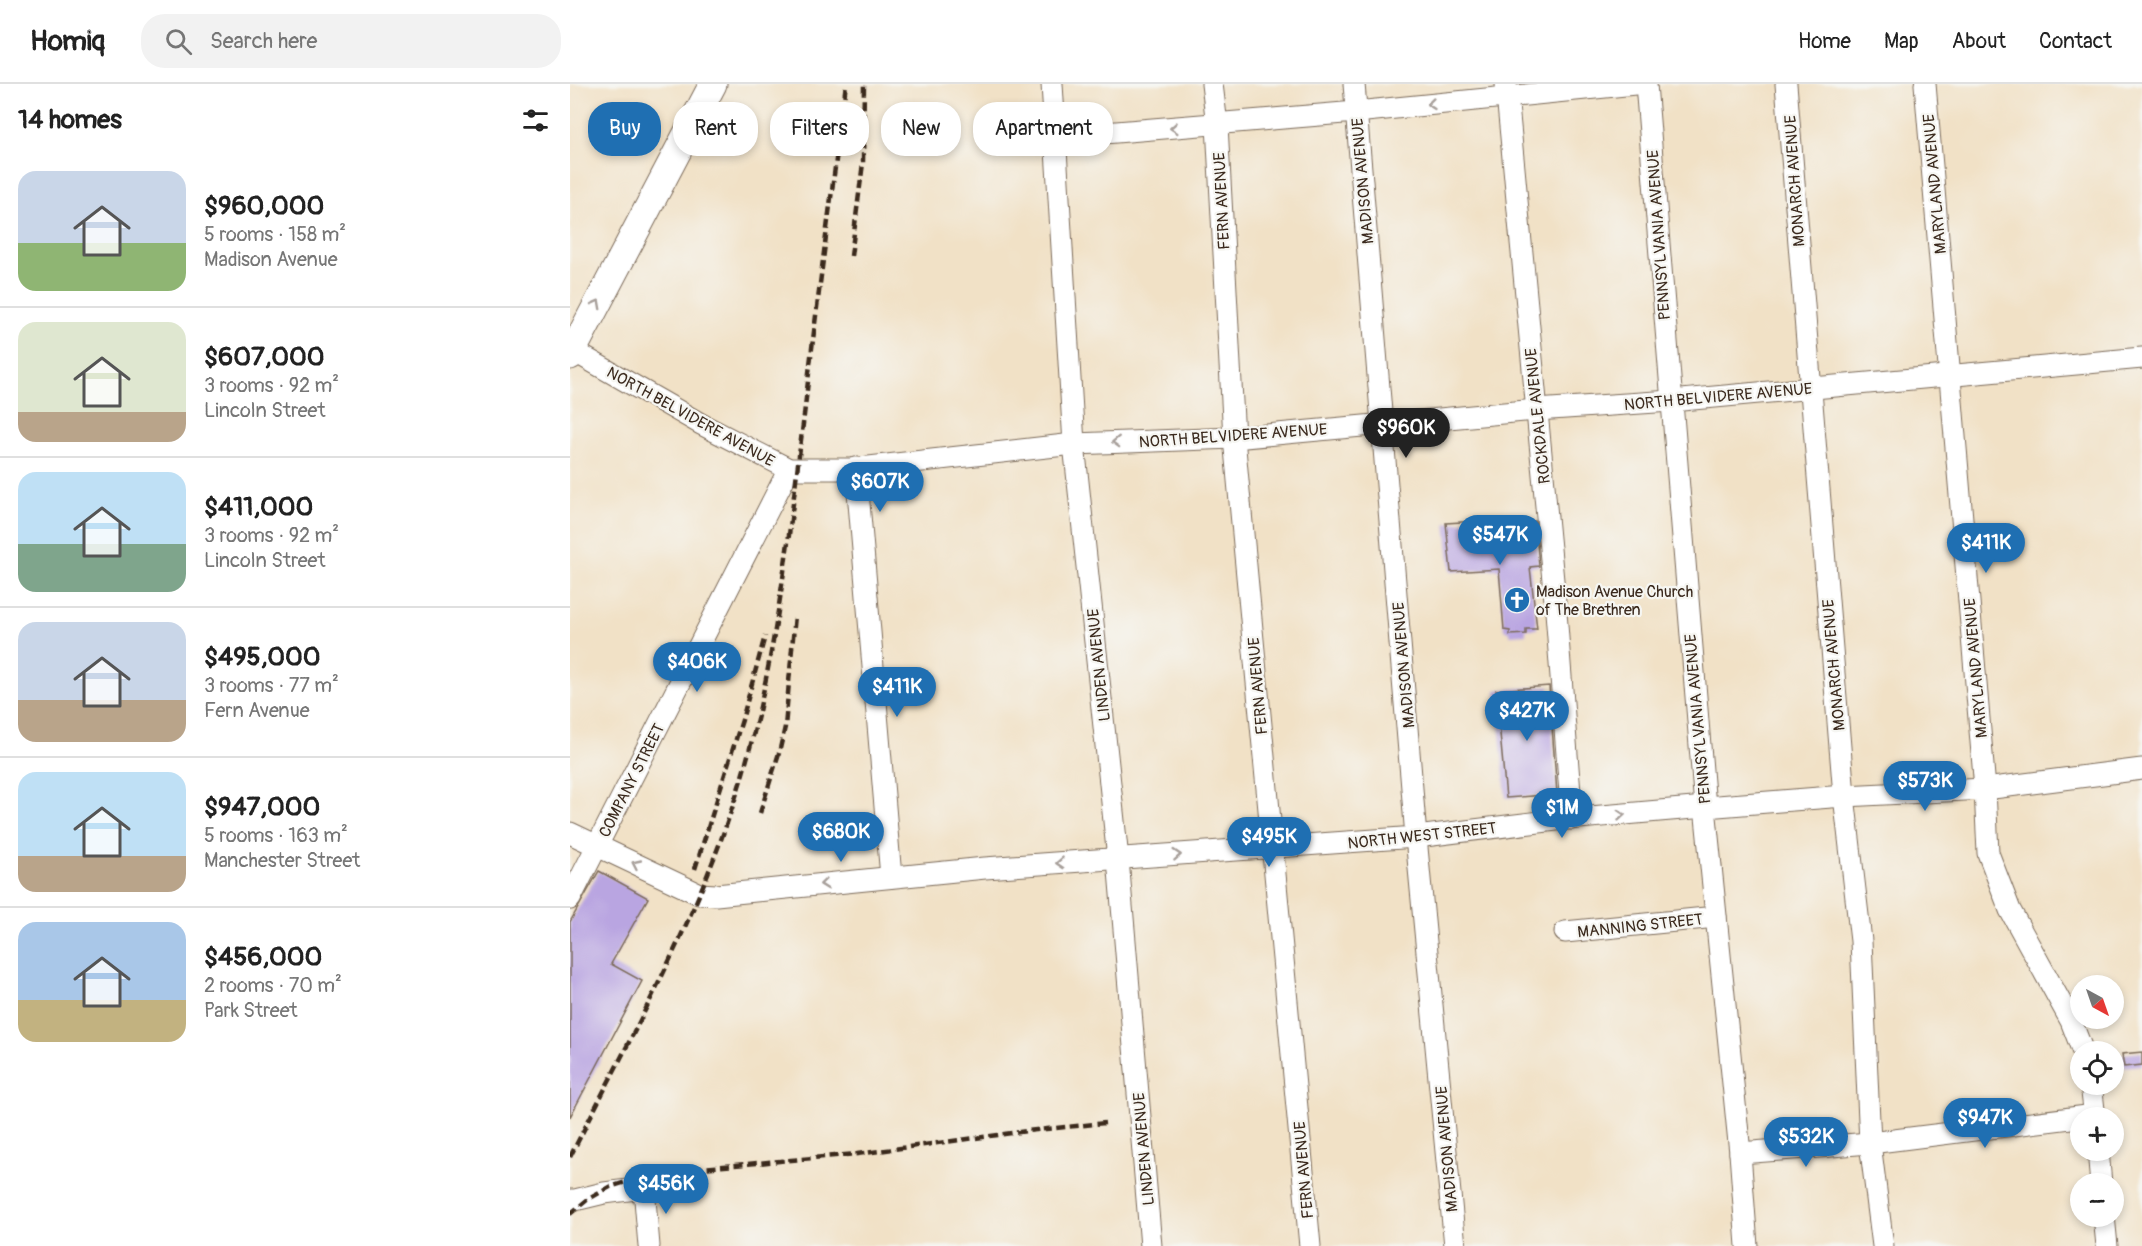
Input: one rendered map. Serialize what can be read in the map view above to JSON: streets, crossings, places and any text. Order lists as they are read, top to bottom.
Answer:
{
  "streets": {
    "street": [
      "MADISON AVENUE",
      "MONARCH AVENUE",
      "MARYLAND AVENUE",
      "FERN AVENUE",
      "PENNSYLVANIA AVENUE",
      "NORTH BELVIDERE AVENUE",
      "ROCKDALE AVENUE",
      "LINDEN AVENUE",
      "COMPANY STREET",
      "NORTH WEST STREET",
      "MANNING STREET"
    ]
  },
  "crossings": [
    ["MADISON AVENUE", "NORTH BELVIDERE AVENUE"],
    ["MADISON AVENUE", "NORTH WEST STREET"],
    ["MONARCH AVENUE", "NORTH BELVIDERE AVENUE"],
    ["MONARCH AVENUE", "NORTH WEST STREET"],
    ["MARYLAND AVENUE", "NORTH BELVIDERE AVENUE"],
    ["MARYLAND AVENUE", "NORTH WEST STREET"],
    ["FERN AVENUE", "NORTH BELVIDERE AVENUE"],
    ["FERN AVENUE", "NORTH WEST STREET"],
    ["PENNSYLVANIA AVENUE", "NORTH BELVIDERE AVENUE"],
    ["PENNSYLVANIA AVENUE", "NORTH WEST STREET"],
    ["PENNSYLVANIA AVENUE", "MANNING STREET"],
    ["NORTH BELVIDERE AVENUE", "ROCKDALE AVENUE"],
    ["NORTH BELVIDERE AVENUE", "LINDEN AVENUE"],
    ["NORTH BELVIDERE AVENUE", "COMPANY STREET"],
    ["ROCKDALE AVENUE", "NORTH WEST STREET"],
    ["LINDEN AVENUE", "NORTH WEST STREET"],
    ["COMPANY STREET", "NORTH WEST STREET"]
  ],
  "places": {
    "church": ["Madison Avenue Church of The Brethren"]
  },
  "north": "bottom right",
  "page": {
    "header": "Homiq",
    "search": "Search here",
    "nav": [
      "Home",
      "Map",
      "About",
      "Contact"
    ],
    "heading": "14 homes",
    "chip": [
      "Buy",
      "Rent",
      "Filters",
      "New",
      "Apartment"
    ],
    "list": [
      {
        "name": "$960,000",
        "note": "5 rooms · 158 m² · Madison Avenue"
      },
      {
        "name": "$607,000",
        "note": "3 rooms · 92 m² · Lincoln Street"
      },
      {
        "name": "$411,000",
        "note": "3 rooms · 92 m² · Lincoln Street"
      },
      {
        "name": "$495,000",
        "note": "3 rooms · 77 m² · Fern Avenue"
      },
      {
        "name": "$947,000",
        "note": "5 rooms · 163 m² · Manchester Street"
      },
      {
        "name": "$456,000",
        "note": "2 rooms · 70 m² · Park Street"
      }
    ],
    "price": [
      "$960K",
      "$607K",
      "$547K",
      "$411K",
      "$406K",
      "$411K",
      "$427K",
      "$573K",
      "$1M",
      "$680K",
      "$495K",
      "$947K",
      "$532K",
      "$456K"
    ],
    "map_buttons": ["+", "−"]
  }
}
